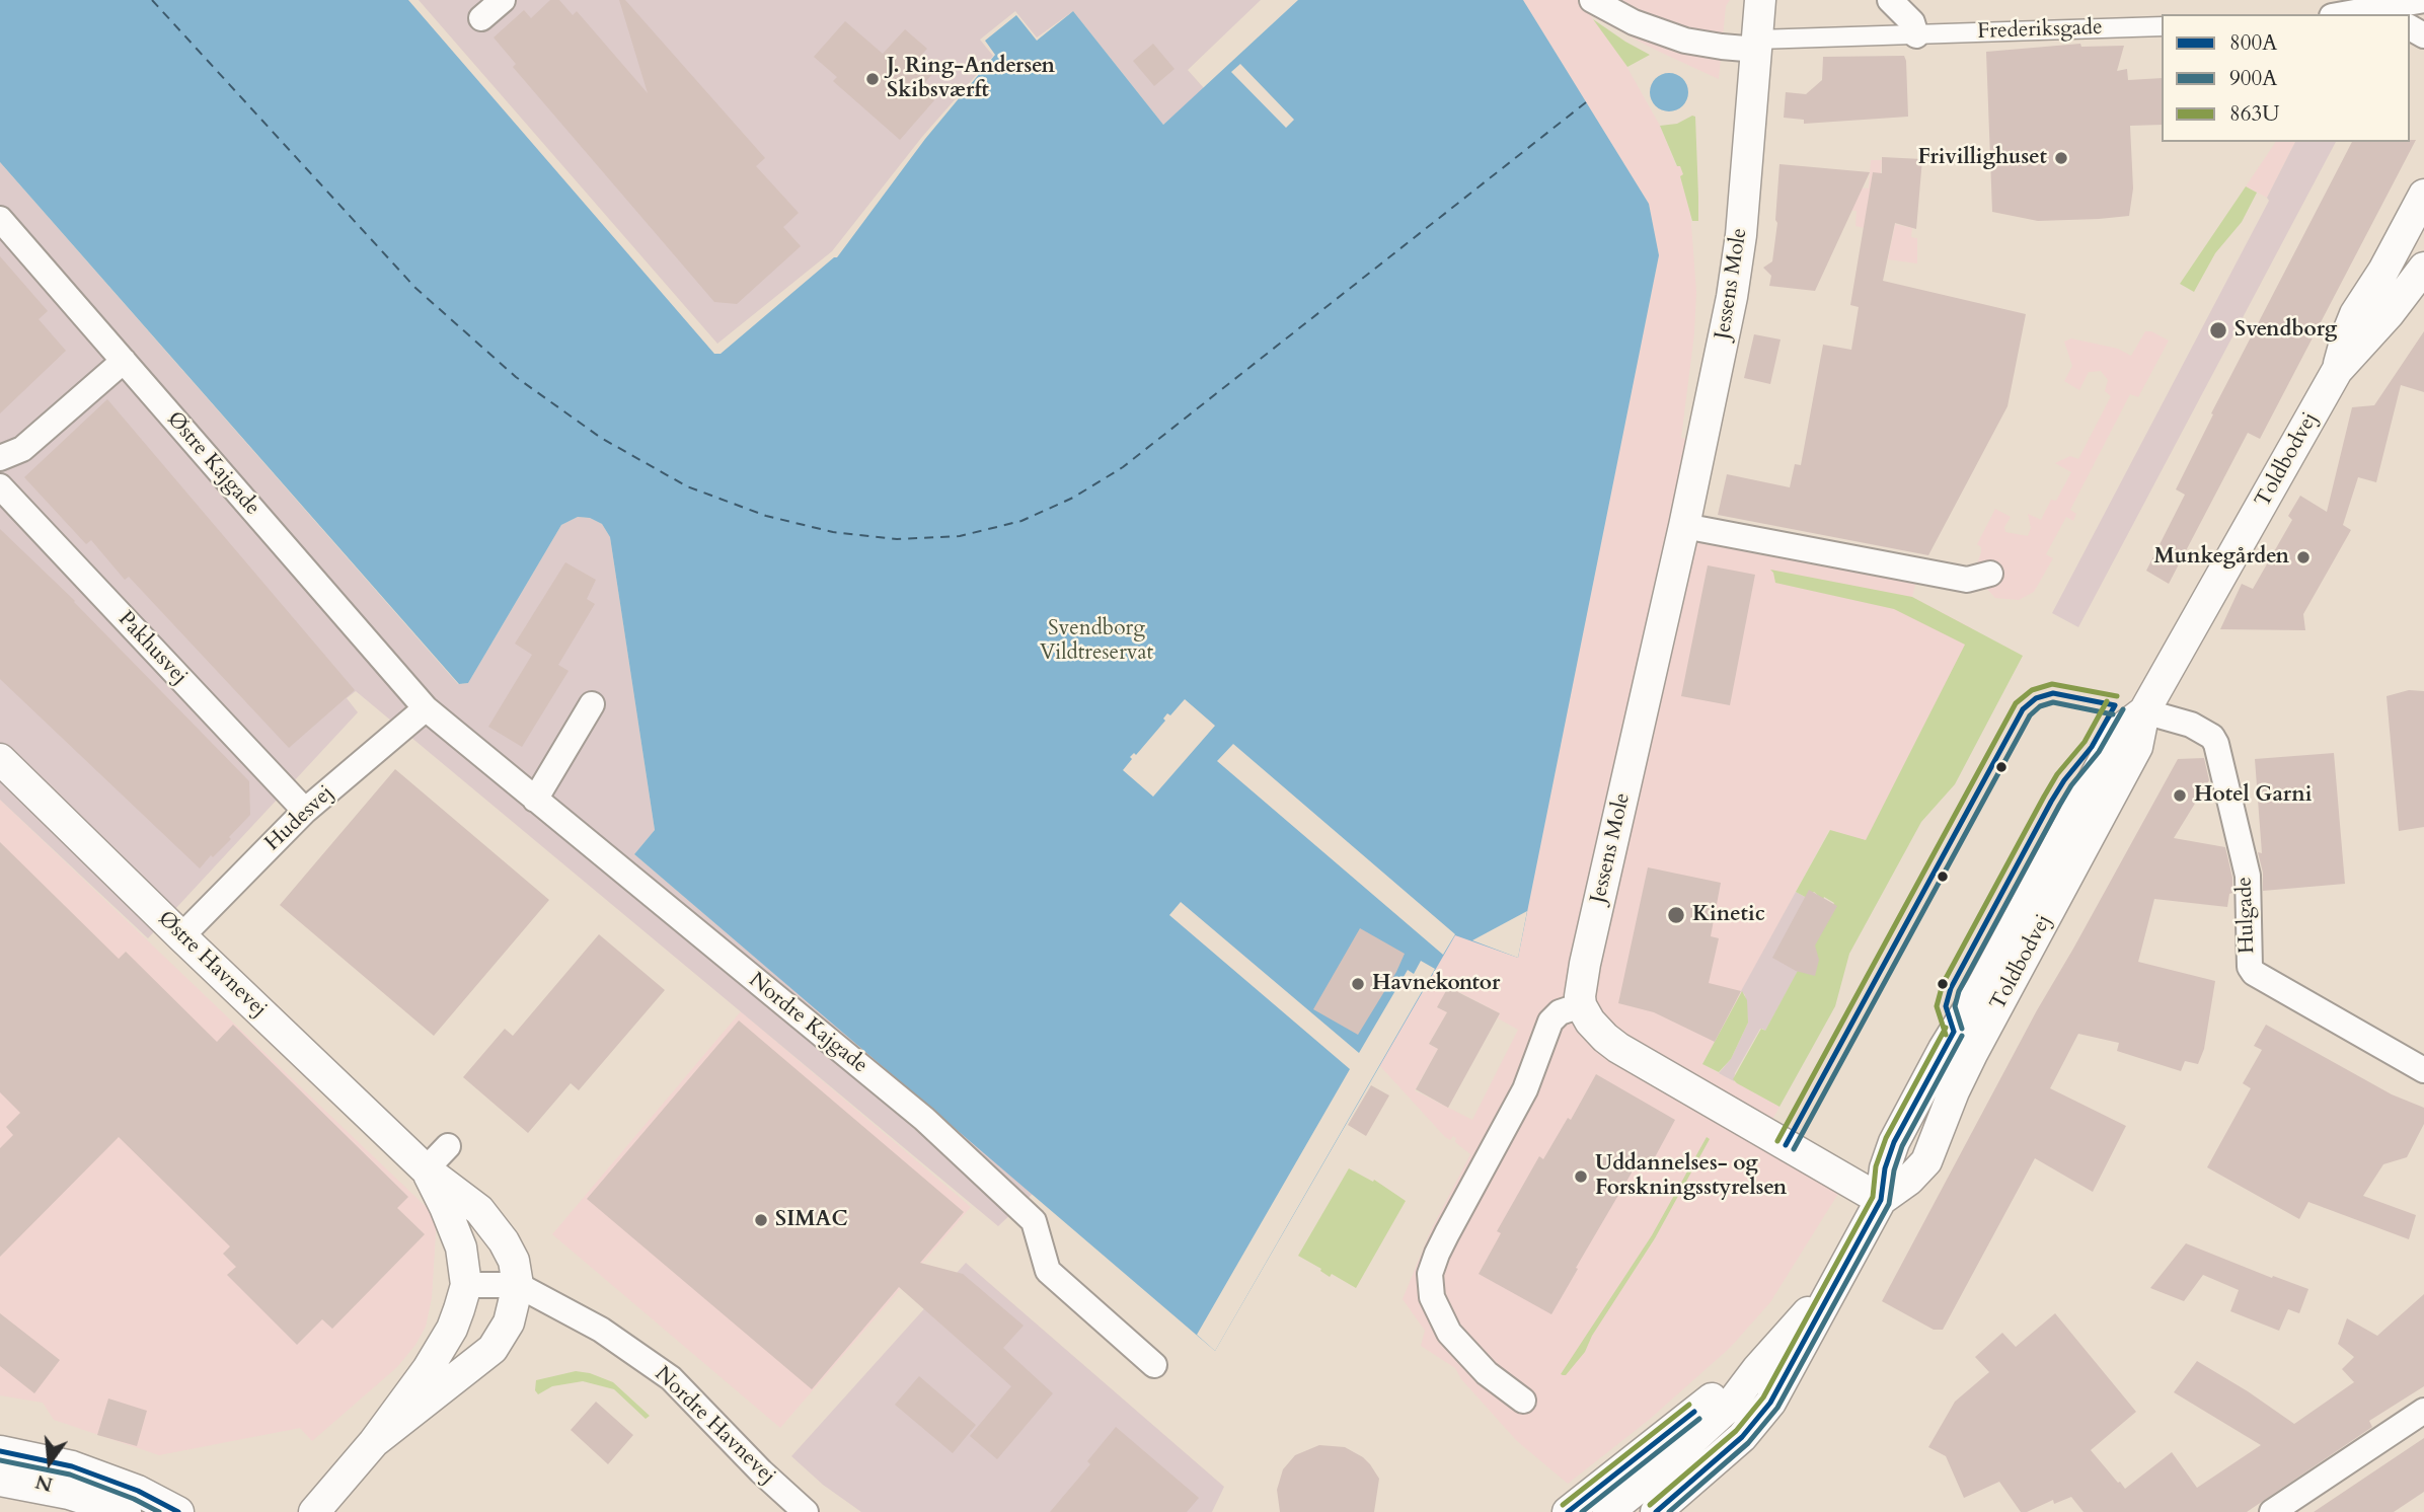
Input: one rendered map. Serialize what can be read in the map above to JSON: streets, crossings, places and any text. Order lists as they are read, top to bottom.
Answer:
{
  "streets": {
    "street": [
      "Frederiksgade",
      "Jessens Mole",
      "Toldbodvej",
      "Østre Kajgade",
      "Pakhusvej",
      "Hudesvej",
      "Hulgade",
      "Østre Havnevej",
      "Nordre Kajgade",
      "Nordre Havnevej"
    ]
  },
  "crossings": [
    ["Frederiksgade", "Jessens Mole"],
    ["Toldbodvej", "Hulgade"],
    ["Østre Kajgade", "Hudesvej"],
    ["Østre Kajgade", "Nordre Kajgade"],
    ["Pakhusvej", "Hudesvej"],
    ["Hudesvej", "Østre Havnevej"],
    ["Hudesvej", "Nordre Kajgade"],
    ["Østre Havnevej", "Nordre Havnevej"]
  ],
  "parks": ["Svendborg Vildtreservat"],
  "places": [
    "J. Ring-Andersen Skibsværft",
    "Frivillighuset",
    "Svendborg",
    "Munkegården",
    "Hotel Garni",
    "Kinetic",
    "Havnekontor",
    "Uddannelses- og Forskningsstyrelsen",
    "SIMAC"
  ],
  "lines": ["transit line 863U", "transit line 800A", "transit line 900A"],
  "legend": ["800A", "900A", "863U"],
  "north": "bottom"
}
